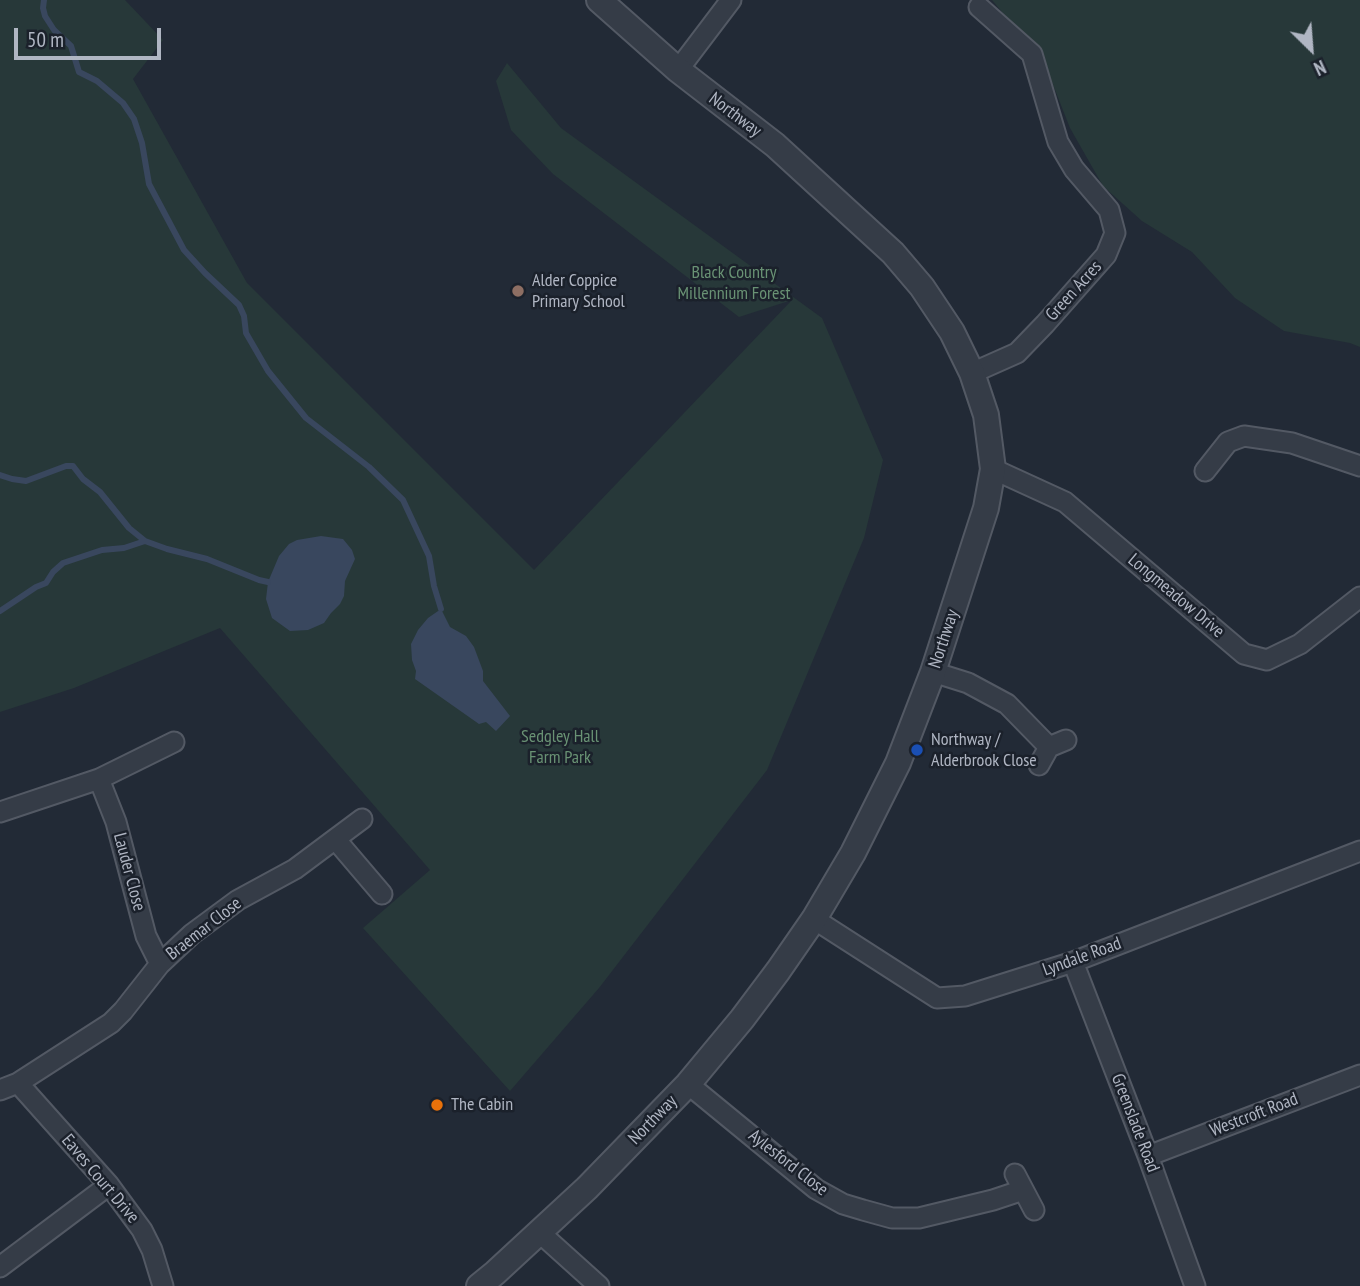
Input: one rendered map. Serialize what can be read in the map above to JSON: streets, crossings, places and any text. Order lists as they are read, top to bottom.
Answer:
{
  "streets": {
    "street": [
      "Northway",
      "Green Acres",
      "Longmeadow Drive",
      "Lauder Close",
      "Braemar Close",
      "Lyndale Road",
      "Westcroft Road",
      "Greenslade Road",
      "Aylesford Close",
      "Eaves Court Drive"
    ]
  },
  "crossings": [
    ["Northway", "Green Acres"],
    ["Northway", "Longmeadow Drive"],
    ["Northway", "Lyndale Road"],
    ["Northway", "Aylesford Close"],
    ["Lauder Close", "Braemar Close"],
    ["Braemar Close", "Eaves Court Drive"],
    ["Lyndale Road", "Greenslade Road"],
    ["Westcroft Road", "Greenslade Road"]
  ],
  "parks": ["Black Country Millennium Forest", "Sedgley Hall Farm Park"],
  "places": ["Alder Coppice Primary School", "Northway / Alderbrook Close", "The Cabin"],
  "scale_bar": "50 m",
  "north": "bottom right"
}
